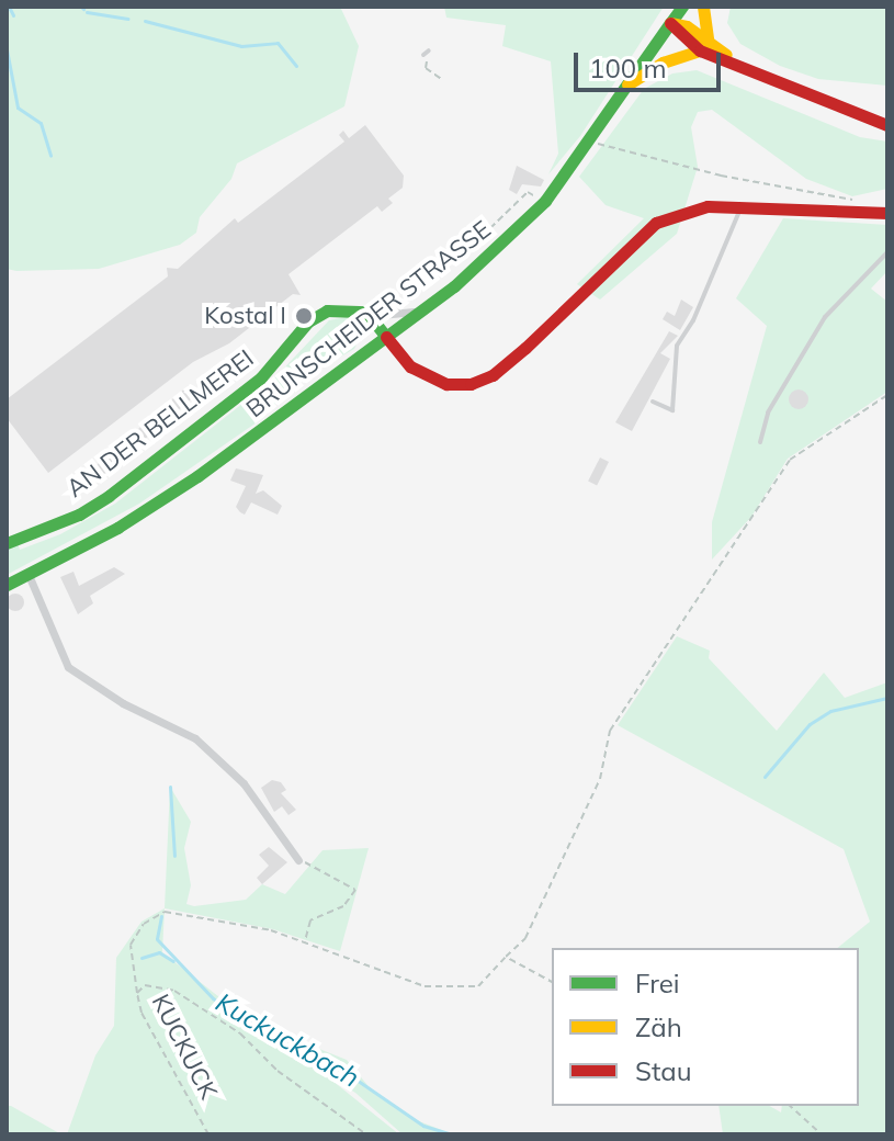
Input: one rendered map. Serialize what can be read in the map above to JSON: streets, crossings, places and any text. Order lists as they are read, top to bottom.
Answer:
{
  "streets": {
    "main road": ["BRUNSCHEIDER STRASSE", "AN DER BELLMEREI"],
    "path": ["KUCKUCK"]
  },
  "crossings": [
    ["BRUNSCHEIDER STRASSE", "AN DER BELLMEREI"]
  ],
  "water": ["Kuckuckbach"],
  "places": ["Kostal I"],
  "legend": ["Frei", "Zäh", "Stau"],
  "scale_bar": "100 m"
}
